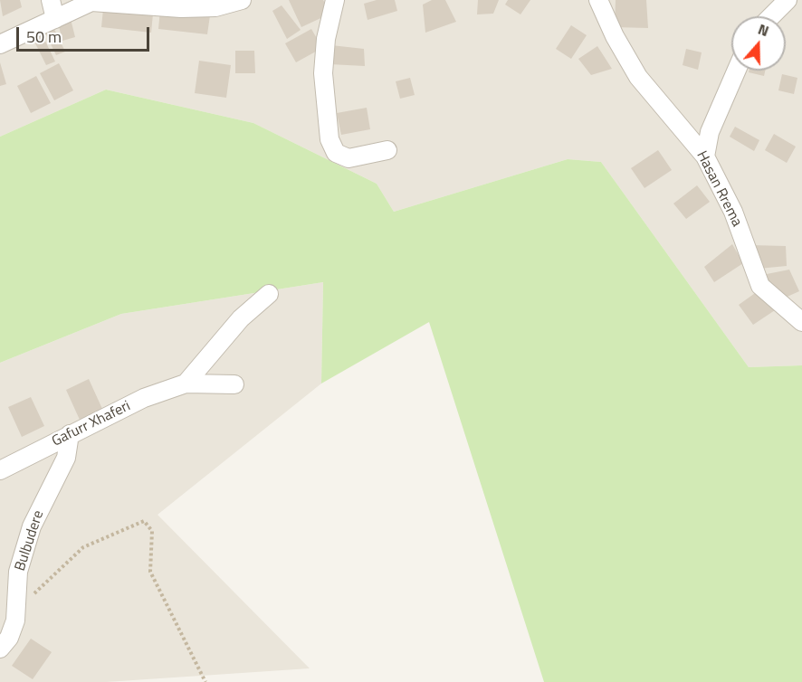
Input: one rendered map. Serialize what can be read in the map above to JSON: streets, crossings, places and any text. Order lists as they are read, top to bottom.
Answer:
{
  "streets": {
    "street": ["Hasan Rrema", "Gafurr Xhaferi", "Bulbudere"]
  },
  "crossings": [
    ["Gafurr Xhaferi", "Bulbudere"]
  ],
  "scale_bar": "50 m",
  "north": "top"
}
